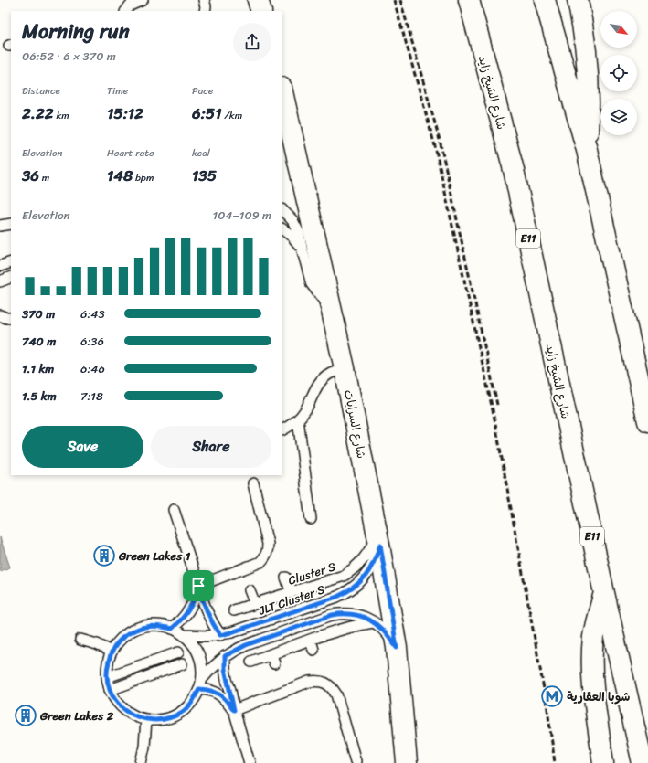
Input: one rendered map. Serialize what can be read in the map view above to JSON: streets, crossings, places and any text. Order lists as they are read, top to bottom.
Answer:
{
  "streets": {
    "main road": ["شارع الشيخ زايد", "E11", "شارع السرايات"],
    "lane": ["Cluster S", "JLT Cluster S"]
  },
  "crossings": [
    ["شارع السرايات", "Cluster S"],
    ["شارع السرايات", "JLT Cluster S"],
    ["Cluster S", "JLT Cluster S"]
  ],
  "places": {
    "building": ["Green Lakes 1", "Green Lakes 2"],
    "metro station": ["شوبا العقارية"]
  },
  "north": "bottom right",
  "page": {
    "heading": ["Morning run", "06:52 · 6 × 370 m"],
    "stats": [
      ["Distance", "2.22 km"],
      ["Time", "15:12"],
      ["Pace", "6:51 /km"],
      ["Elevation", "36 m"],
      ["Heart rate", "148 bpm"],
      ["kcal", "135"]
    ],
    "chart": ["Elevation", "104–109 m"],
    "list": [
      {
        "name": "370 m",
        "note": "6:43"
      },
      {
        "name": "740 m",
        "note": "6:36"
      },
      {
        "name": "1.1 km",
        "note": "6:46"
      },
      {
        "name": "1.5 km",
        "note": "7:18"
      }
    ],
    "buttons": ["Save", "Share"]
  }
}
